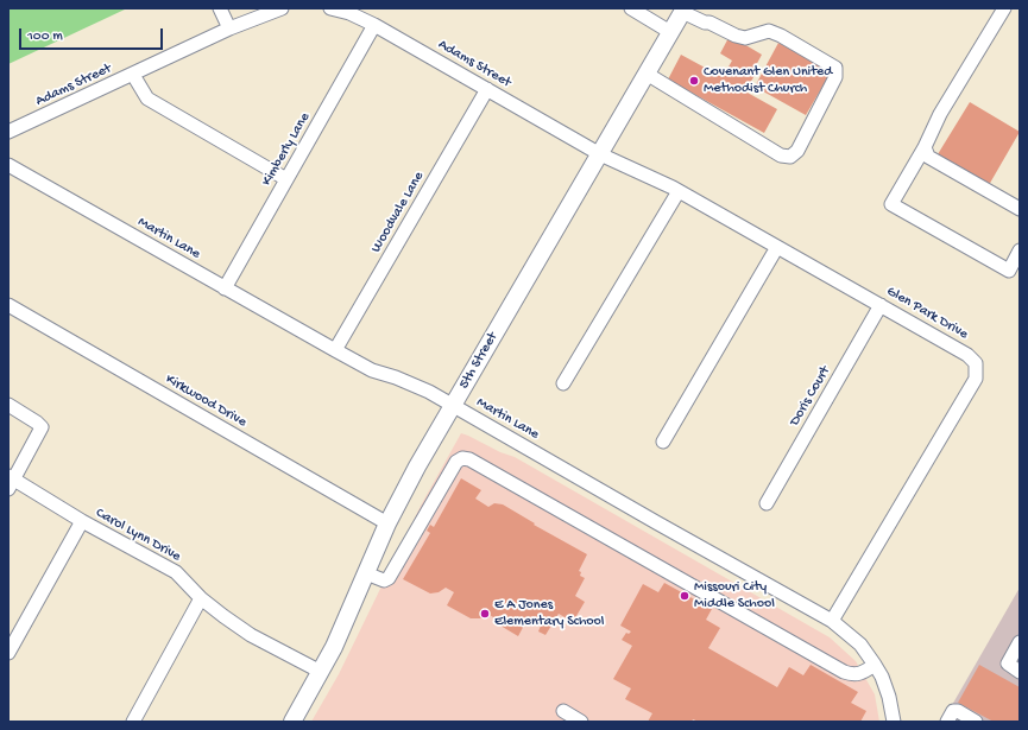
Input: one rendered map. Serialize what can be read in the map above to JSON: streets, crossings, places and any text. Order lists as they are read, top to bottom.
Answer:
{
  "streets": {
    "main road": ["5th Street"],
    "street": [
      "Adams Street",
      "Kimberly Lane",
      "Woodvale Lane",
      "Martin Lane",
      "Glen Park Drive",
      "Doris Court",
      "Kirkwood Drive",
      "Carol Lynn Drive"
    ]
  },
  "crossings": [
    ["Adams Street", "Kimberly Lane"],
    ["Adams Street", "Woodvale Lane"],
    ["Adams Street", "Glen Park Drive"],
    ["Adams Street", "5th Street"],
    ["Kimberly Lane", "Martin Lane"],
    ["Woodvale Lane", "Martin Lane"],
    ["Martin Lane", "Glen Park Drive"],
    ["Martin Lane", "5th Street"],
    ["Glen Park Drive", "5th Street"],
    ["Glen Park Drive", "Doris Court"],
    ["5th Street", "Kirkwood Drive"],
    ["5th Street", "Carol Lynn Drive"]
  ],
  "places": ["Covenant Glen United Methodist Church", "Missouri City Middle School", "E A Jones Elementary School"],
  "scale_bar": "100 m"
}
